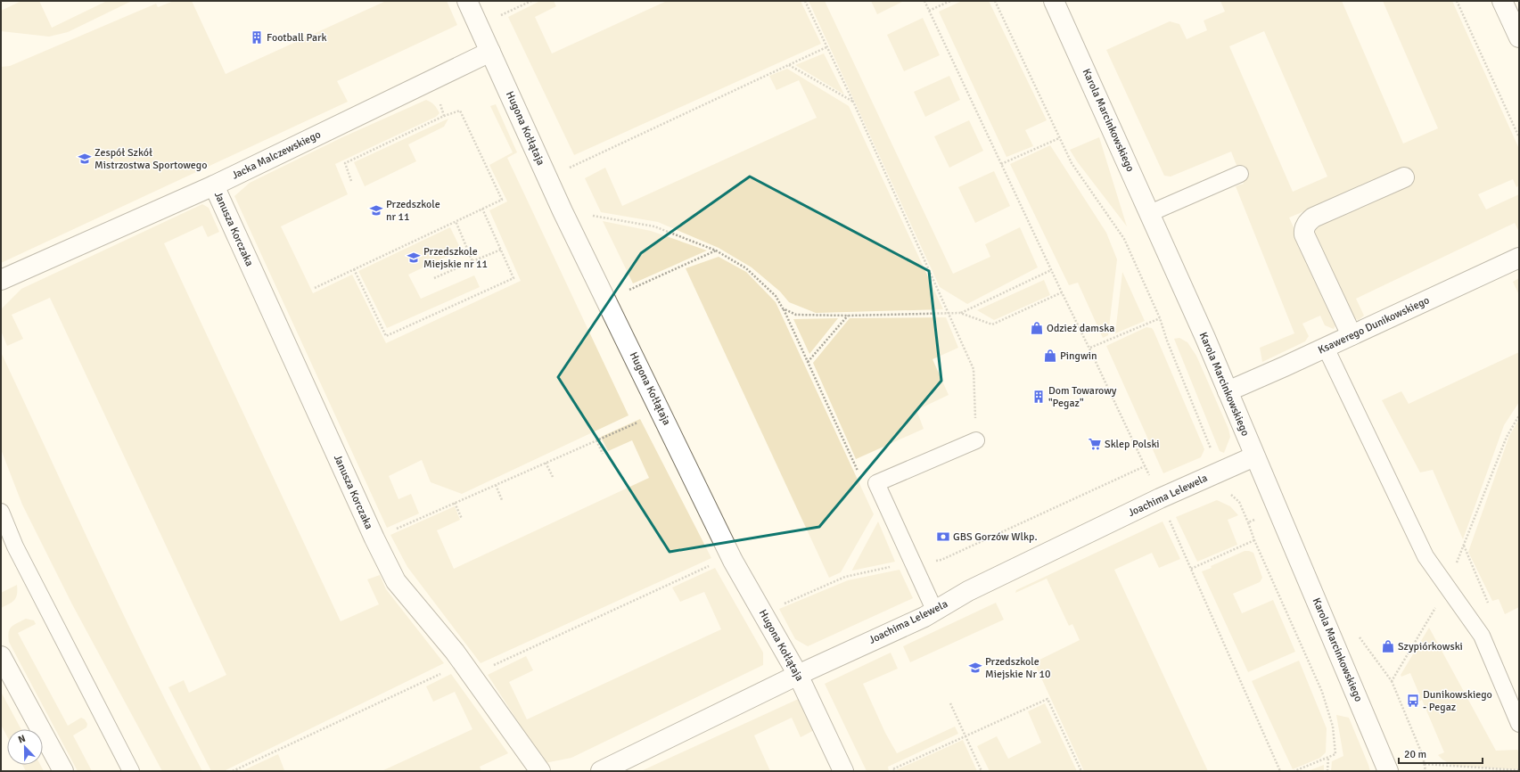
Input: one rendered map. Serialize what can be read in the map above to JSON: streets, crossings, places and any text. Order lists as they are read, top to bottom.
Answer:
{
  "streets": {
    "street": [
      "Karola Marcinkowskiego",
      "Hugona Kołłątaja",
      "Jacka Malczewskiego",
      "Janusza Korczaka",
      "Ksawerego Dunikowskiego",
      "Joachima Lelewela"
    ]
  },
  "crossings": [
    ["Karola Marcinkowskiego", "Ksawerego Dunikowskiego"],
    ["Karola Marcinkowskiego", "Joachima Lelewela"],
    ["Hugona Kołłątaja", "Jacka Malczewskiego"],
    ["Hugona Kołłątaja", "Joachima Lelewela"],
    ["Jacka Malczewskiego", "Janusza Korczaka"]
  ],
  "places": {
    "building": ["Football Park", "Dom Towarowy \"Pegaz\""],
    "school or university": [
      "Zespół Szkół Mistrzostwa Sportowego",
      "Przedszkole nr 11",
      "Przedszkole Miejskie nr 11",
      "Przedszkole Miejskie Nr 10"
    ],
    "shop": ["Odzież damska", "Pingwin", "Szypiórkowski"],
    "supermarket": ["Sklep Polski"],
    "bank": ["GBS Gorzów Wlkp."],
    "bus stop": ["Dunikowskiego - Pegaz"]
  },
  "scale_bar": "20 m",
  "north": "top"
}
